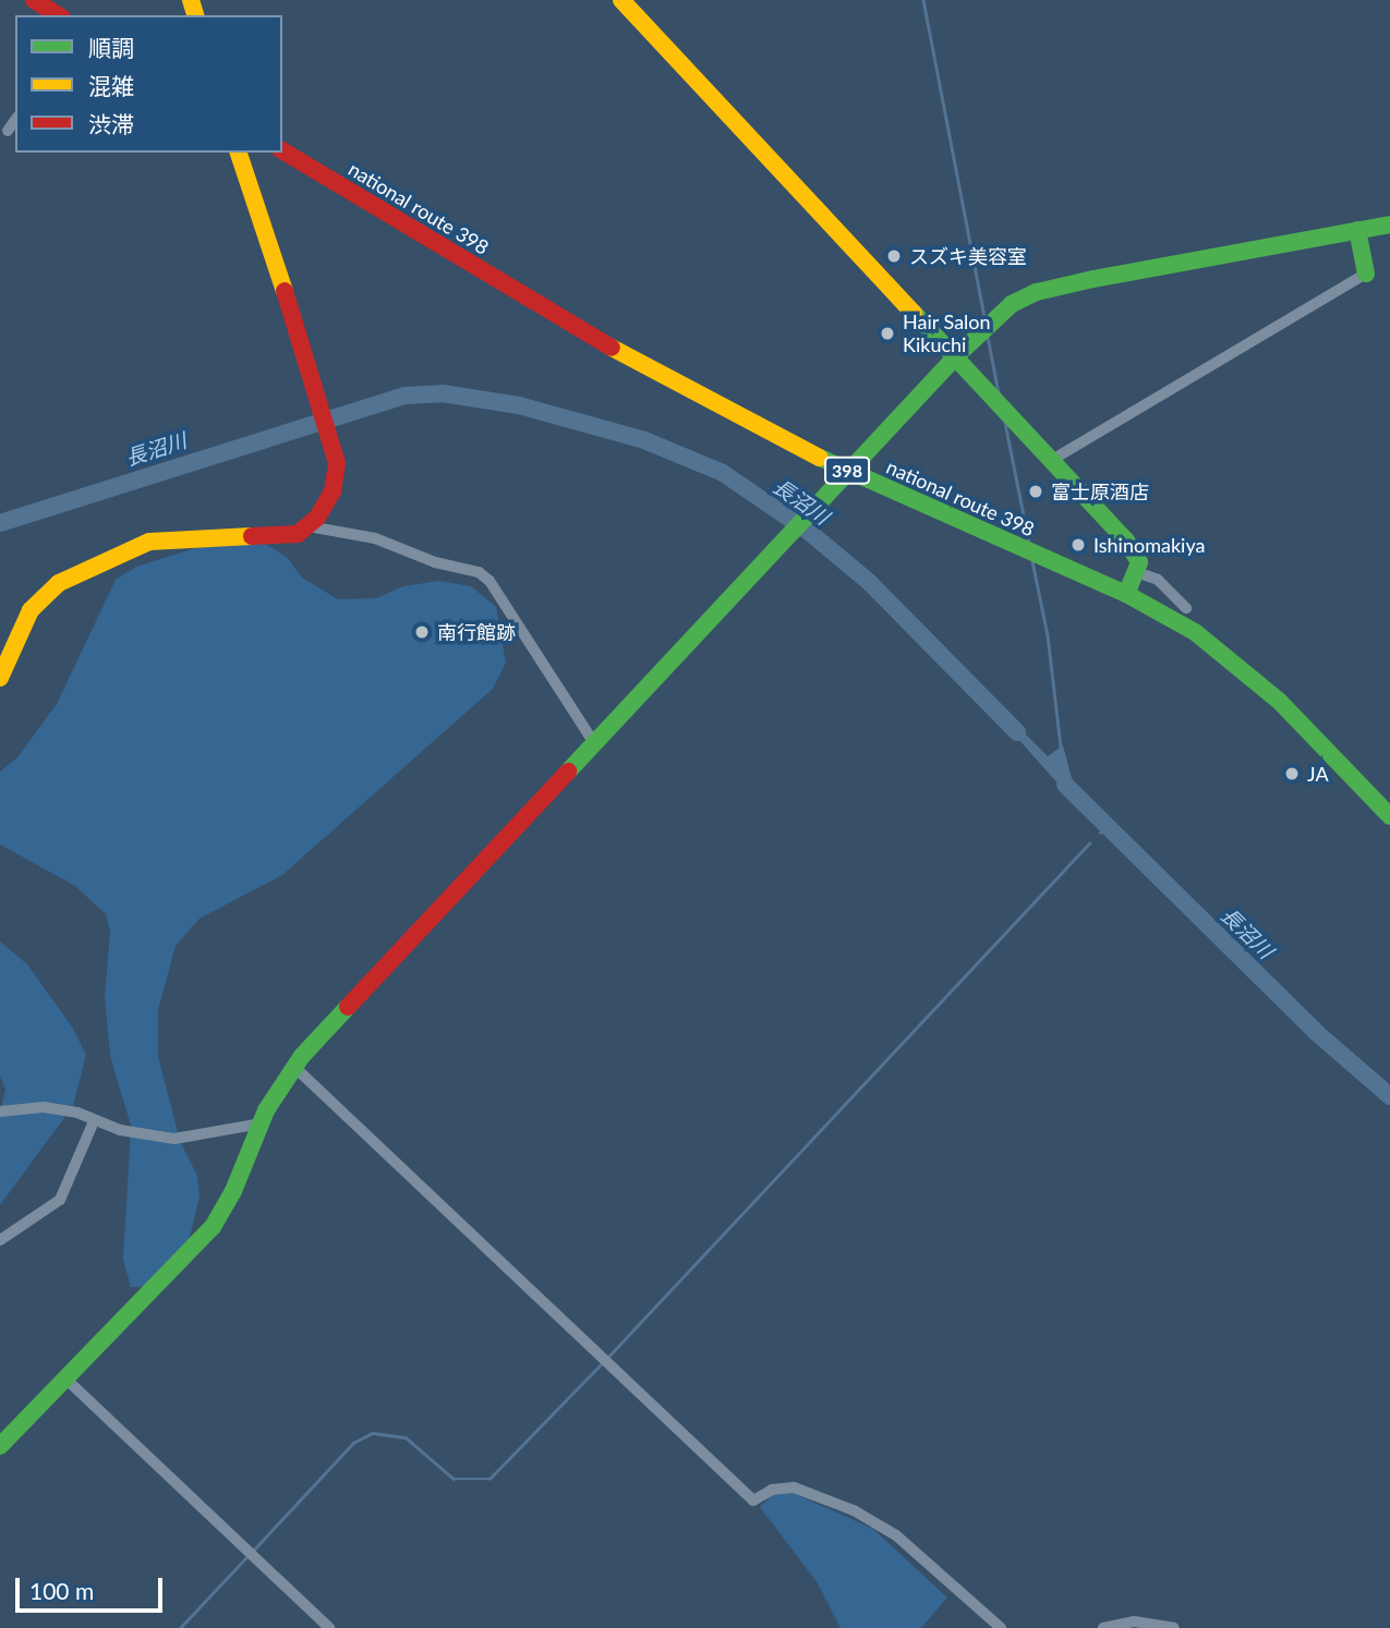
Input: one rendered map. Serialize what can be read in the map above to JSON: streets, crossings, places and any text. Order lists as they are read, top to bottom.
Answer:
{
  "streets": {
    "main road": ["national route 398", "398"]
  },
  "water": ["長沼川"],
  "places": [
    "スズキ美容室",
    "Hair Salon Kikuchi",
    "富士原酒店",
    "Ishinomakiya",
    "南行館跡",
    "JA"
  ],
  "legend": ["順調", "混雑", "渋滞"],
  "scale_bar": "100 m"
}
